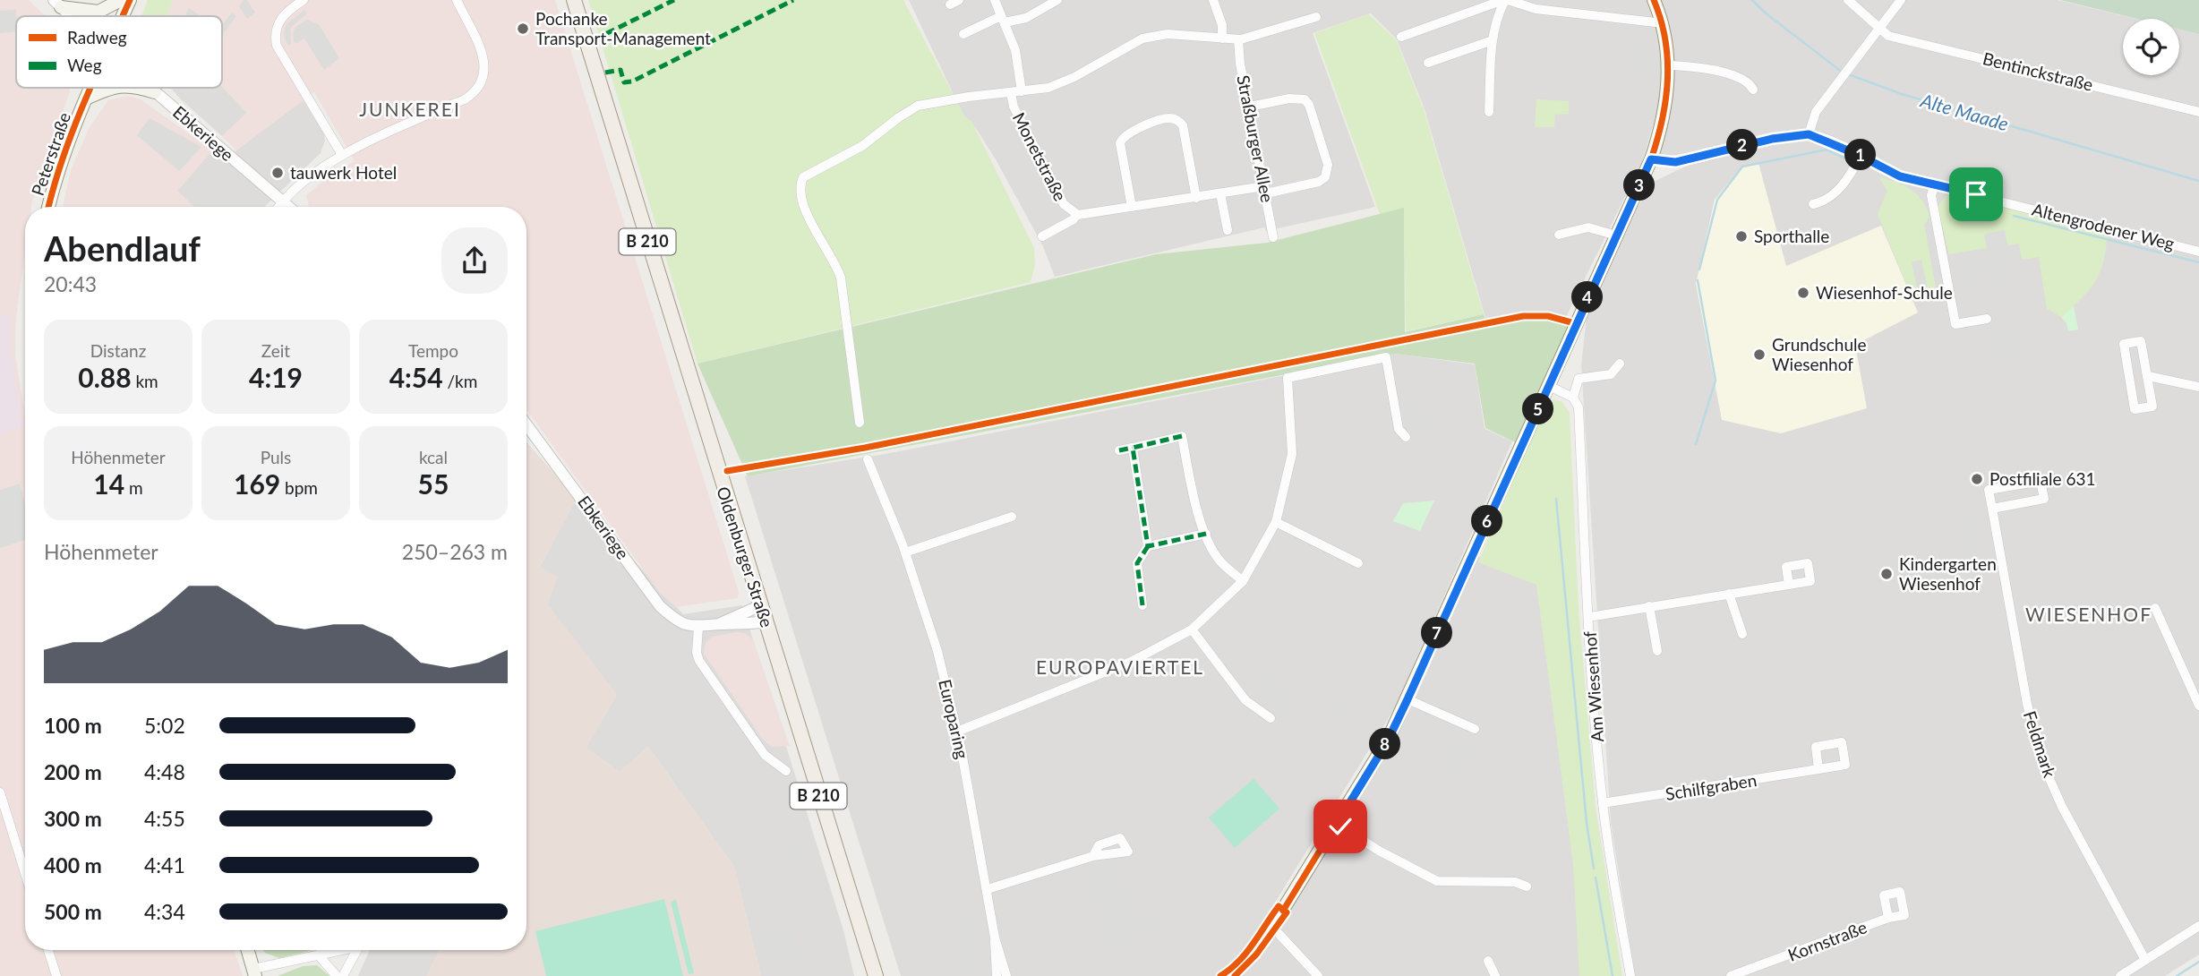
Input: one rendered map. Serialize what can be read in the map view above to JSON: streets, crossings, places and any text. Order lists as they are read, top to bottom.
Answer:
{
  "streets": {
    "main road": ["Peterstraße", "B 210", "Oldenburger Straße"],
    "street": [
      "Bentinckstraße",
      "Ebkeriege",
      "Straßburger Allee",
      "Monetstraße",
      "Altengrodener Weg",
      "Am Wiesenhof",
      "Europaring",
      "Feldmark",
      "Schilfgraben",
      "Kornstraße"
    ]
  },
  "crossings": [
    ["Straßburger Allee", "Monetstraße"],
    ["Am Wiesenhof", "Schilfgraben"]
  ],
  "districts": ["JUNKEREI", "WIESENHOF", "EUROPAVIERTEL"],
  "water": ["Alte Maade"],
  "places": [
    "Pochanke Transport-Management",
    "tauwerk Hotel",
    "Sporthalle",
    "Wiesenhof-Schule",
    "Grundschule Wiesenhof",
    "Postfiliale 631",
    "Kindergarten Wiesenhof"
  ],
  "legend": ["Radweg", "Weg"],
  "page": {
    "pins": [
      "2",
      "1",
      "3",
      "4",
      "5",
      "6",
      "7",
      "8"
    ],
    "heading": ["Abendlauf", "20:43"],
    "stats": [
      ["Distanz", "0.88 km"],
      ["Zeit", "4:19"],
      ["Tempo", "4:54 /km"],
      ["Höhenmeter", "14 m"],
      ["Puls", "169 bpm"],
      ["kcal", "55"]
    ],
    "chart": ["Höhenmeter", "250–263 m"],
    "list": [
      {
        "name": "100 m",
        "note": "5:02"
      },
      {
        "name": "200 m",
        "note": "4:48"
      },
      {
        "name": "300 m",
        "note": "4:55"
      },
      {
        "name": "400 m",
        "note": "4:41"
      },
      {
        "name": "500 m",
        "note": "4:34"
      }
    ]
  }
}
